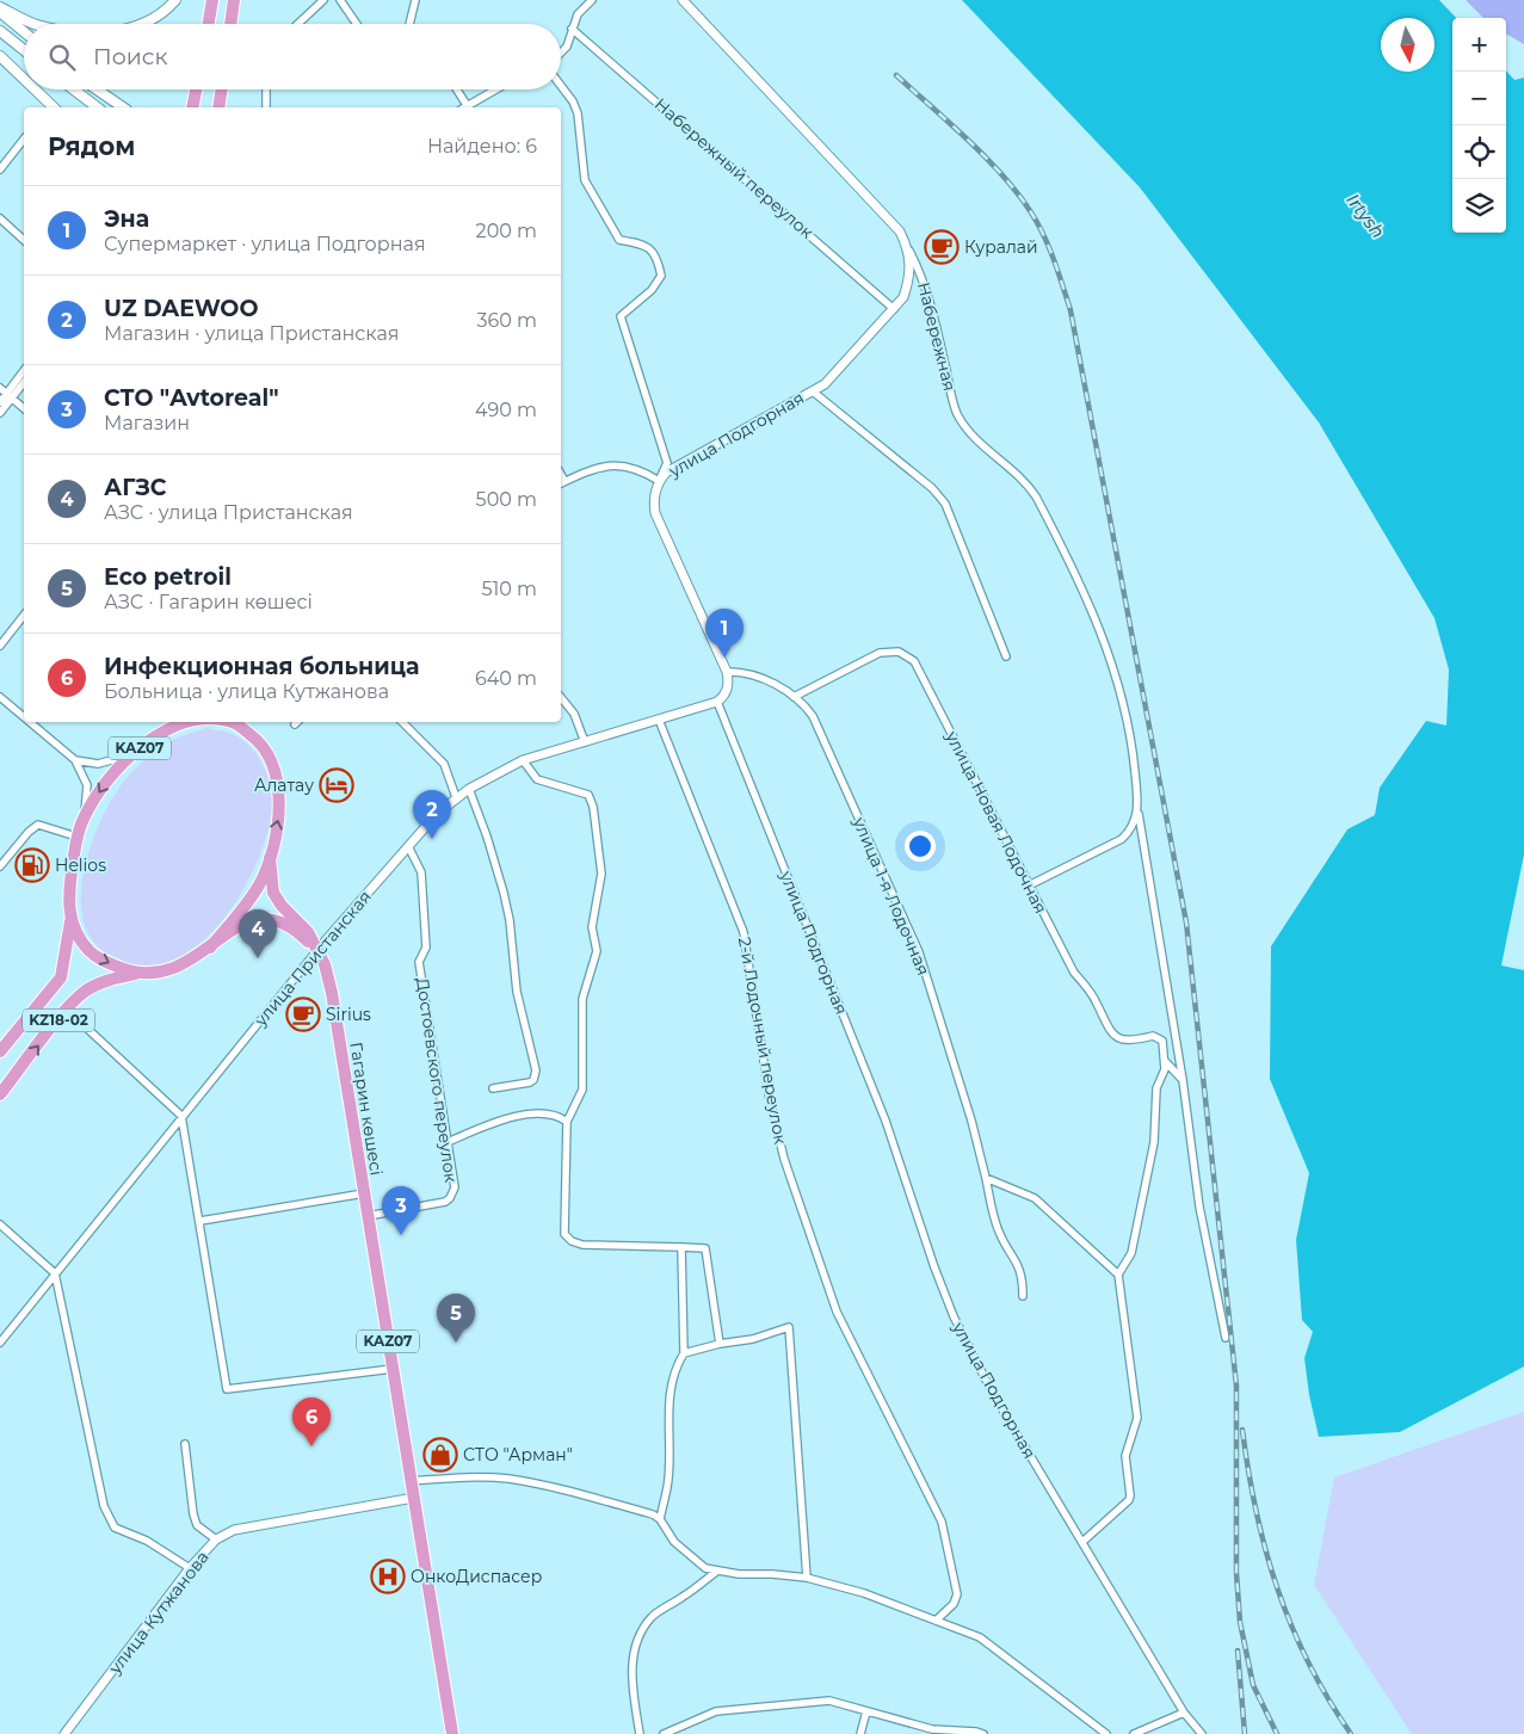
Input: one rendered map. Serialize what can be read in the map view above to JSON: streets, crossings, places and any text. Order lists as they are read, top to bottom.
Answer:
{
  "streets": {
    "highway": ["KAZ07", "KZ18-02", "Гагарин көшесі"],
    "street": [
      "Набережный переулок",
      "Набережная",
      "улица Подгорная",
      "улица Новая Лодочная",
      "улица 1-я Лодочная",
      "улица Пристанская",
      "2-й Лодочный переулок",
      "Достоевского переулок",
      "улица Кутжанова"
    ]
  },
  "crossings": [
    ["Набережный переулок", "улица Подгорная"],
    ["Набережная", "улица Подгорная"],
    ["улица Подгорная", "улица 1-я Лодочная"],
    ["улица Подгорная", "улица Пристанская"],
    ["KAZ07", "улица Пристанская"],
    ["KAZ07", "KZ18-02"],
    ["KAZ07", "Гагарин көшесі"],
    ["улица Новая Лодочная", "улица 1-я Лодочная"],
    ["улица Пристанская", "2-й Лодочный переулок"],
    ["улица Пристанская", "Достоевского переулок"],
    ["улица Пристанская", "Гагарин көшесі"],
    ["Достоевского переулок", "Гагарин көшесі"],
    ["Гагарин көшесі", "улица Кутжанова"]
  ],
  "water": ["Irtysh"],
  "places": {
    "cafe": ["Куралай", "Sirius"],
    "hotel": ["Алатау"],
    "fuel station": ["Helios"],
    "shop": ["СТО \"Арман\""],
    "hospital": ["ОнкоДиспасер"]
  },
  "north": "bottom",
  "page": {
    "map_buttons": ["+", "−"],
    "search": "Поиск",
    "heading": ["Рядом", "Найдено: 6"],
    "list": [
      {
        "mark": "1",
        "name": "Эна",
        "note": "Супермаркет · улица Подгорная",
        "value": "200 m"
      },
      {
        "mark": "2",
        "name": "UZ DAEWOO",
        "note": "Магазин · улица Пристанская",
        "value": "360 m"
      },
      {
        "mark": "3",
        "name": "СТО \"Avtoreal\"",
        "note": "Магазин",
        "value": "490 m"
      },
      {
        "mark": "4",
        "name": "АГЗС",
        "note": "АЗС · улица Пристанская",
        "value": "500 m"
      },
      {
        "mark": "5",
        "name": "Eco petroil",
        "note": "АЗС · Гагарин көшесі",
        "value": "510 m"
      },
      {
        "mark": "6",
        "name": "Инфекционная больница",
        "note": "Больница · улица Кутжанова",
        "value": "640 m"
      }
    ],
    "pins": [
      "1",
      "2",
      "4",
      "3",
      "5",
      "6"
    ]
  }
}
